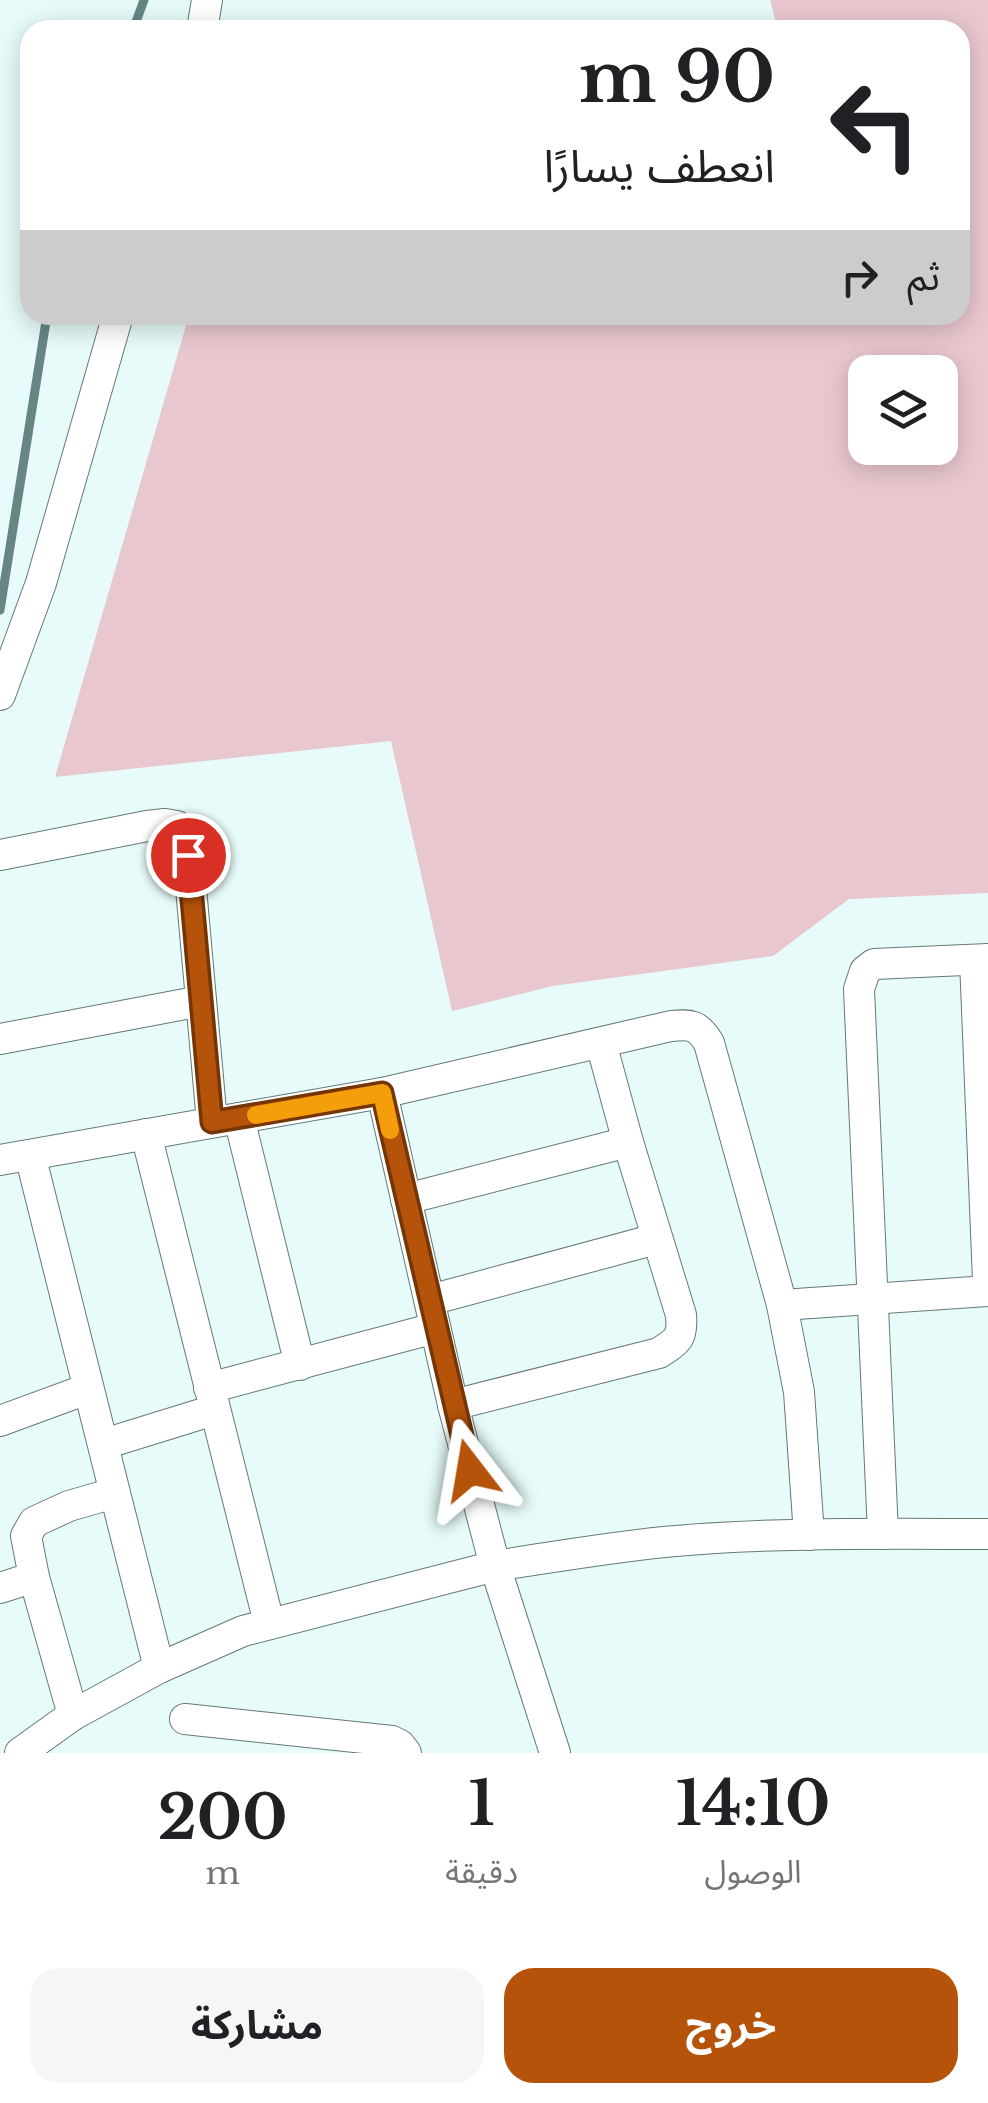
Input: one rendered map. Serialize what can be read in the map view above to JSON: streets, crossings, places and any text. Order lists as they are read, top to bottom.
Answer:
{
  "page": {
    "turn": ["90 m", "انعطف يسارًا"],
    "then": "ثم",
    "eta": [
      "14:10",
      "الوصول",
      "1",
      "دقيقة",
      "200",
      "m"
    ],
    "buttons": ["خروج", "مشاركة"]
  }
}
